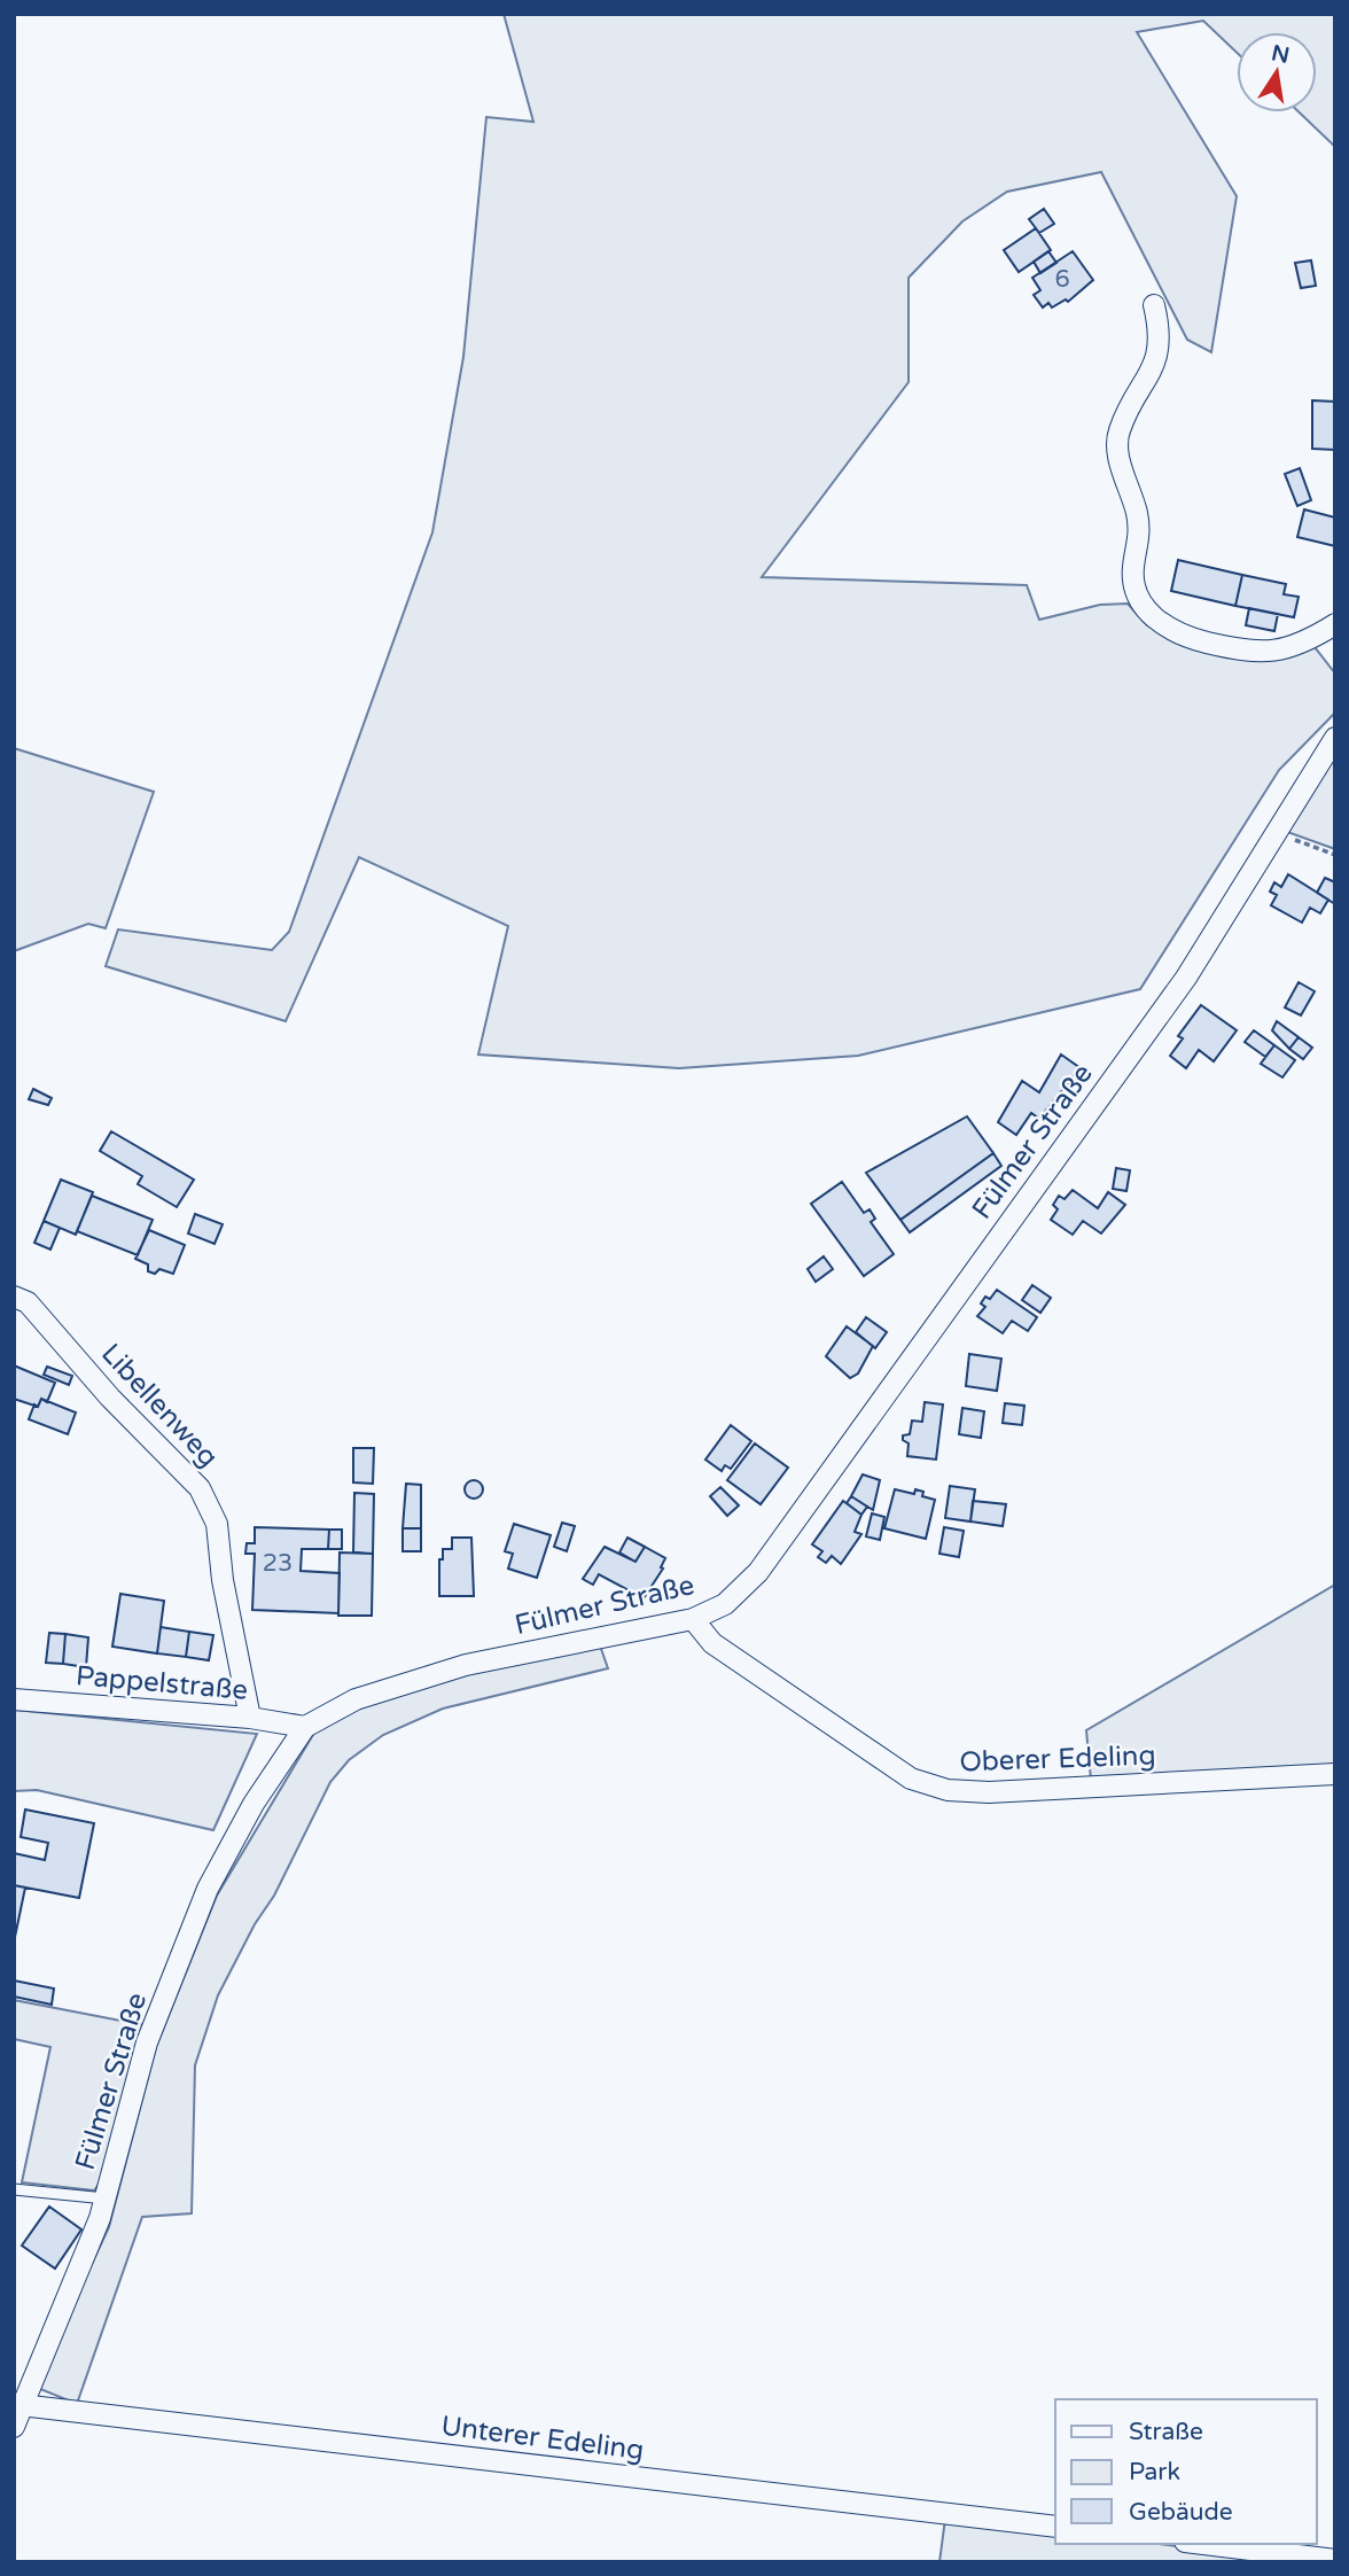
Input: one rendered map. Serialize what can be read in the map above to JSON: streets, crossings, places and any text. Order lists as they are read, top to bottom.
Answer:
{
  "streets": {
    "street": [
      "Fülmer Straße",
      "Libellenweg",
      "Pappelstraße",
      "Oberer Edeling",
      "Unterer Edeling"
    ]
  },
  "crossings": [
    ["Fülmer Straße", "Pappelstraße"],
    ["Fülmer Straße", "Oberer Edeling"],
    ["Fülmer Straße", "Unterer Edeling"],
    ["Libellenweg", "Pappelstraße"]
  ],
  "house_numbers": ["6", "23"],
  "legend": ["Straße", "Park", "Gebäude"],
  "north": "top"
}
